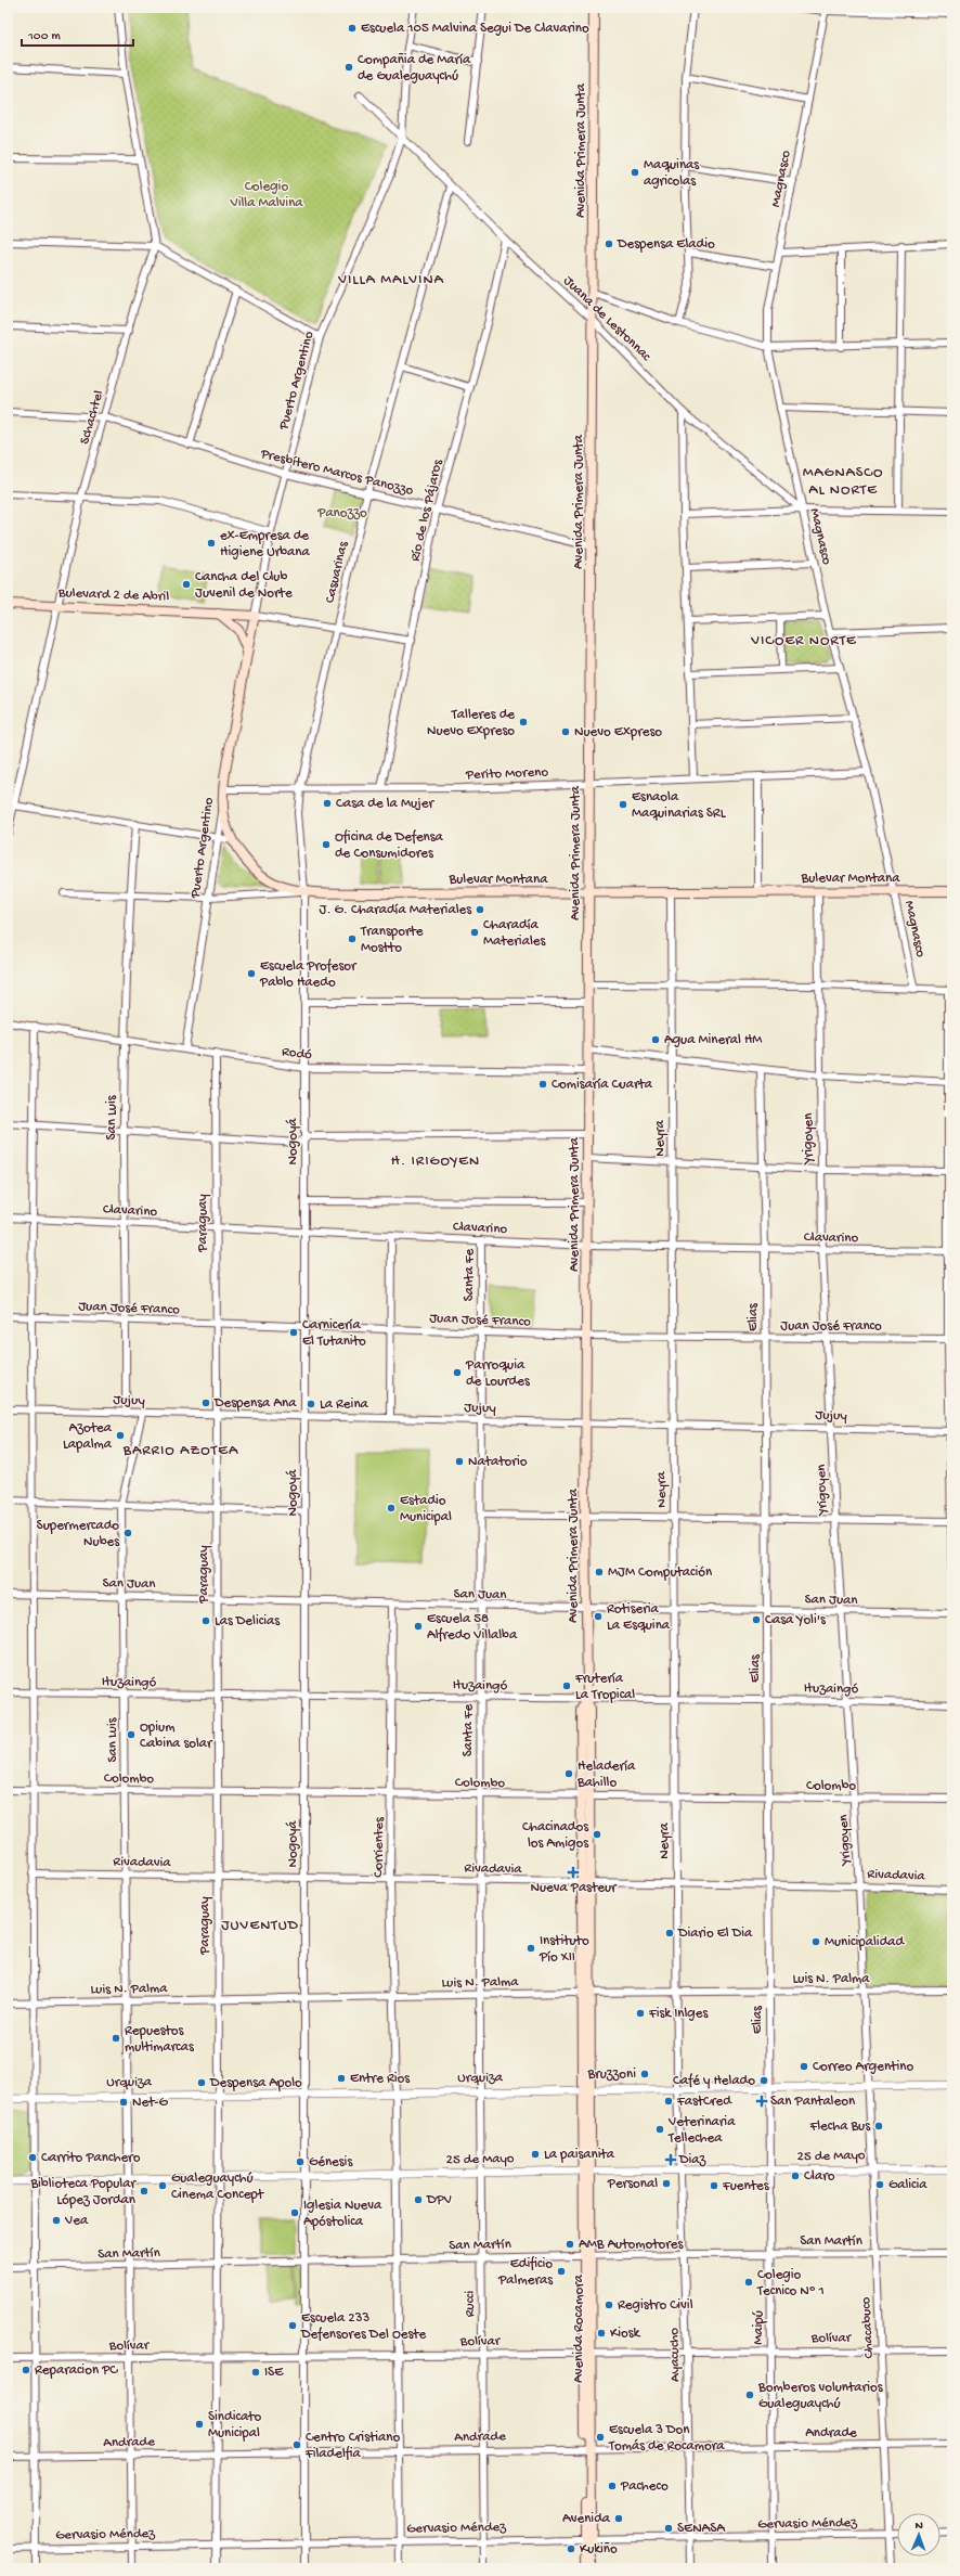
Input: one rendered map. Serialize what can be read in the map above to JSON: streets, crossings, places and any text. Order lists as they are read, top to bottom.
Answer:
{
  "streets": {
    "main road": [
      "Avenida Primera Junta",
      "Puerto Argentino",
      "Bulevard 2 de Abril",
      "Bulevar Montana",
      "Avenida Rocamora"
    ],
    "street": [
      "Magnasco",
      "Juana de Lestonnac",
      "Schachtel",
      "Presbítero Marcos Panozzo",
      "Río de los Pájaros",
      "Casuarinas",
      "Perito Moreno",
      "Rodó",
      "San Luis",
      "Neyra",
      "Yrigoyen",
      "Nogoyá",
      "Clavarino",
      "Paraguay",
      "Santa Fe",
      "Juan José Franco",
      "Elias",
      "Jujuy",
      "San Juan",
      "Ituzaingó",
      "Colombo",
      "Corrientes",
      "Rivadavia",
      "Luis N. Palma",
      "Urquiza",
      "25 de Mayo",
      "San Martín",
      "Rucci",
      "Maipú",
      "Chacabuco",
      "Bolívar",
      "Ayacucho",
      "Andrade",
      "Gervasio Méndez"
    ]
  },
  "crossings": [
    ["Avenida Primera Junta", "Juana de Lestonnac"],
    ["Avenida Primera Junta", "Presbítero Marcos Panozzo"],
    ["Avenida Primera Junta", "Perito Moreno"],
    ["Avenida Primera Junta", "Bulevar Montana"],
    ["Avenida Primera Junta", "Rodó"],
    ["Avenida Primera Junta", "Clavarino"],
    ["Avenida Primera Junta", "Juan José Franco"],
    ["Avenida Primera Junta", "Jujuy"],
    ["Avenida Primera Junta", "San Juan"],
    ["Avenida Primera Junta", "Ituzaingó"],
    ["Avenida Primera Junta", "Colombo"],
    ["Avenida Primera Junta", "Rivadavia"],
    ["Avenida Primera Junta", "Luis N. Palma"],
    ["Avenida Primera Junta", "Urquiza"],
    ["Avenida Primera Junta", "Avenida Rocamora"],
    ["Magnasco", "Juana de Lestonnac"],
    ["Magnasco", "Perito Moreno"],
    ["Magnasco", "Bulevar Montana"],
    ["Juana de Lestonnac", "Puerto Argentino"],
    ["Juana de Lestonnac", "Río de los Pájaros"],
    ["Juana de Lestonnac", "Casuarinas"],
    ["Puerto Argentino", "Presbítero Marcos Panozzo"],
    ["Puerto Argentino", "Bulevard 2 de Abril"],
    ["Puerto Argentino", "Perito Moreno"],
    ["Puerto Argentino", "Bulevar Montana"],
    ["Puerto Argentino", "Rodó"],
    ["Schachtel", "Presbítero Marcos Panozzo"],
    ["Schachtel", "Bulevard 2 de Abril"],
    ["Presbítero Marcos Panozzo", "Río de los Pájaros"],
    ["Presbítero Marcos Panozzo", "Casuarinas"],
    ["Río de los Pájaros", "Perito Moreno"],
    ["Casuarinas", "Perito Moreno"],
    ["Casuarinas", "Bulevar Montana"],
    ["Casuarinas", "Nogoyá"],
    ["Bulevar Montana", "Neyra"],
    ["Bulevar Montana", "Yrigoyen"],
    ["Bulevar Montana", "Nogoyá"],
    ["Rodó", "San Luis"],
    ["Rodó", "Nogoyá"],
    ["Rodó", "Paraguay"],
    ["San Luis", "Clavarino"],
    ["San Luis", "Juan José Franco"],
    ["San Luis", "Jujuy"],
    ["San Luis", "San Juan"],
    ["San Luis", "Ituzaingó"],
    ["San Luis", "Colombo"],
    ["San Luis", "Rivadavia"],
    ["San Luis", "Luis N. Palma"],
    ["San Luis", "Urquiza"],
    ["San Luis", "25 de Mayo"],
    ["San Luis", "San Martín"],
    ["San Luis", "Bolívar"],
    ["San Luis", "Andrade"],
    ["San Luis", "Gervasio Méndez"],
    ["Neyra", "Clavarino"],
    ["Neyra", "Juan José Franco"],
    ["Neyra", "Jujuy"],
    ["Neyra", "San Juan"],
    ["Neyra", "Ituzaingó"],
    ["Neyra", "Colombo"],
    ["Neyra", "Rivadavia"],
    ["Neyra", "Luis N. Palma"],
    ["Neyra", "Urquiza"],
    ["Neyra", "Ayacucho"],
    ["Yrigoyen", "Clavarino"],
    ["Yrigoyen", "Juan José Franco"],
    ["Yrigoyen", "Jujuy"],
    ["Yrigoyen", "San Juan"],
    ["Yrigoyen", "Ituzaingó"],
    ["Yrigoyen", "Colombo"],
    ["Yrigoyen", "Rivadavia"],
    ["Yrigoyen", "Luis N. Palma"],
    ["Yrigoyen", "Urquiza"],
    ["Yrigoyen", "Chacabuco"],
    ["Nogoyá", "Clavarino"],
    ["Nogoyá", "Juan José Franco"],
    ["Nogoyá", "Jujuy"],
    ["Nogoyá", "San Juan"],
    ["Nogoyá", "Ituzaingó"],
    ["Nogoyá", "Colombo"],
    ["Nogoyá", "Rivadavia"],
    ["Nogoyá", "Luis N. Palma"],
    ["Nogoyá", "Urquiza"],
    ["Nogoyá", "25 de Mayo"],
    ["Nogoyá", "San Martín"],
    ["Nogoyá", "Bolívar"],
    ["Nogoyá", "Andrade"],
    ["Nogoyá", "Gervasio Méndez"],
    ["Clavarino", "Paraguay"],
    ["Clavarino", "Santa Fe"],
    ["Clavarino", "Elias"],
    ["Paraguay", "Juan José Franco"],
    ["Paraguay", "Jujuy"],
    ["Paraguay", "San Juan"],
    ["Paraguay", "Ituzaingó"],
    ["Paraguay", "Colombo"],
    ["Paraguay", "Rivadavia"],
    ["Paraguay", "Luis N. Palma"],
    ["Paraguay", "Urquiza"],
    ["Paraguay", "25 de Mayo"],
    ["Paraguay", "San Martín"],
    ["Paraguay", "Bolívar"],
    ["Paraguay", "Andrade"],
    ["Paraguay", "Gervasio Méndez"],
    ["Santa Fe", "Juan José Franco"],
    ["Santa Fe", "Jujuy"],
    ["Santa Fe", "San Juan"],
    ["Santa Fe", "Ituzaingó"],
    ["Santa Fe", "Colombo"],
    ["Santa Fe", "Rivadavia"],
    ["Santa Fe", "Luis N. Palma"],
    ["Santa Fe", "Urquiza"],
    ["Santa Fe", "Rucci"],
    ["Juan José Franco", "Elias"],
    ["Elias", "Jujuy"],
    ["Elias", "San Juan"],
    ["Elias", "Ituzaingó"],
    ["Elias", "Colombo"],
    ["Elias", "Rivadavia"],
    ["Elias", "Luis N. Palma"],
    ["Elias", "Urquiza"],
    ["Elias", "Maipú"],
    ["San Juan", "Corrientes"],
    ["Ituzaingó", "Corrientes"],
    ["Colombo", "Corrientes"],
    ["Corrientes", "Rivadavia"],
    ["Corrientes", "Luis N. Palma"],
    ["Corrientes", "Urquiza"],
    ["Corrientes", "25 de Mayo"],
    ["Corrientes", "San Martín"],
    ["Corrientes", "Bolívar"],
    ["Corrientes", "Andrade"],
    ["Corrientes", "Gervasio Méndez"],
    ["Urquiza", "Rucci"],
    ["Urquiza", "Maipú"],
    ["Urquiza", "Chacabuco"],
    ["Urquiza", "Avenida Rocamora"],
    ["Urquiza", "Ayacucho"],
    ["25 de Mayo", "Rucci"],
    ["25 de Mayo", "Maipú"],
    ["25 de Mayo", "Chacabuco"],
    ["25 de Mayo", "Avenida Rocamora"],
    ["25 de Mayo", "Ayacucho"],
    ["San Martín", "Rucci"],
    ["San Martín", "Maipú"],
    ["San Martín", "Chacabuco"],
    ["San Martín", "Avenida Rocamora"],
    ["San Martín", "Ayacucho"],
    ["Rucci", "Bolívar"],
    ["Rucci", "Andrade"],
    ["Rucci", "Gervasio Méndez"],
    ["Maipú", "Bolívar"],
    ["Maipú", "Andrade"],
    ["Maipú", "Gervasio Méndez"],
    ["Chacabuco", "Bolívar"],
    ["Chacabuco", "Andrade"],
    ["Chacabuco", "Gervasio Méndez"],
    ["Avenida Rocamora", "Bolívar"],
    ["Avenida Rocamora", "Andrade"],
    ["Avenida Rocamora", "Gervasio Méndez"],
    ["Bolívar", "Ayacucho"],
    ["Ayacucho", "Andrade"],
    ["Ayacucho", "Gervasio Méndez"]
  ],
  "districts": [
    "VILLA MALVINA",
    "MAGNASCO AL NORTE",
    "VICOER NORTE",
    "H. IRIGOYEN",
    "BARRIO AZOTEA",
    "JUVENTUD"
  ],
  "parks": ["Colegio Villa Malvina", "Panozzo"],
  "places": {
    "other": [
      "Escuela 105 Malvina Segui De Clavarino",
      "Compañia de María de Gualeguaychú",
      "Maquinas agricolas",
      "Despensa Eladio",
      "ex-Empresa de Higiene Urbana",
      "Cancha del Club Juvenil de Norte",
      "Talleres de Nuevo Expreso",
      "Nuevo Expreso",
      "Casa de la Mujer",
      "Esnaola Maquinarias SRL",
      "Oficina de Defensa de Consumidores",
      "J. G. Charadía Materiales",
      "Charadía Materiales",
      "Transporte Mostto",
      "Escuela Profesor Pablo Haedo",
      "Agua Mineral HM",
      "Comisaría Cuarta",
      "Carnicería El Tutanito",
      "Parroquia de Lourdes",
      "Despensa Ana",
      "La Reina",
      "Azotea Lapalma",
      "Natatorio",
      "Estadio Municipal",
      "Supermercado Nubes",
      "MJM Computación",
      "Rotiseria La Esquina",
      "Casa Yoli's",
      "Las Delicias",
      "Escuela 58 Alfredo Villalba",
      "Frutería La Tropical",
      "Opium Cabina solar",
      "Heladería Bahillo",
      "Chacinados los Amigos",
      "Diario El Dia",
      "Municipalidad",
      "Instituto Pío XII",
      "Fisk Inlges",
      "Repuestos multimarcas",
      "Correo Argentino",
      "Bruzzoni",
      "Entre Rios",
      "Café y Helado",
      "Despensa Apolo",
      "FastCred",
      "Net-G",
      "Flecha Bus",
      "Veterinaria Tellechea",
      "La paisanita",
      "Carrito Panchero",
      "Génesis",
      "Claro",
      "Personal",
      "Galicia",
      "Gualeguaychú Cinema Concept",
      "Fuentes",
      "Biblioteca Popular López Jordan",
      "DPV",
      "Iglesia Nueva Apóstolica",
      "Vea",
      "AMB Automotores",
      "Edificio Palmeras",
      "Colegio Tecnico Nº 1",
      "Registro Civil",
      "Escuela 233 Defensores Del Oeste",
      "Kiosk",
      "Reparacion PC",
      "ISE",
      "Bomberos voluntarios Gualeguaychú",
      "Sindicato Municipal",
      "Escuela 3 Don Tomás de Rocamora",
      "Centro Cristiano Filadelfia",
      "Pacheco",
      "Avenida",
      "SENASA",
      "Kukiño"
    ],
    "health": ["Nueva Pasteur", "San Pantaleon", "Diaz"]
  },
  "scale_bar": "100 m",
  "north": "top"
}
